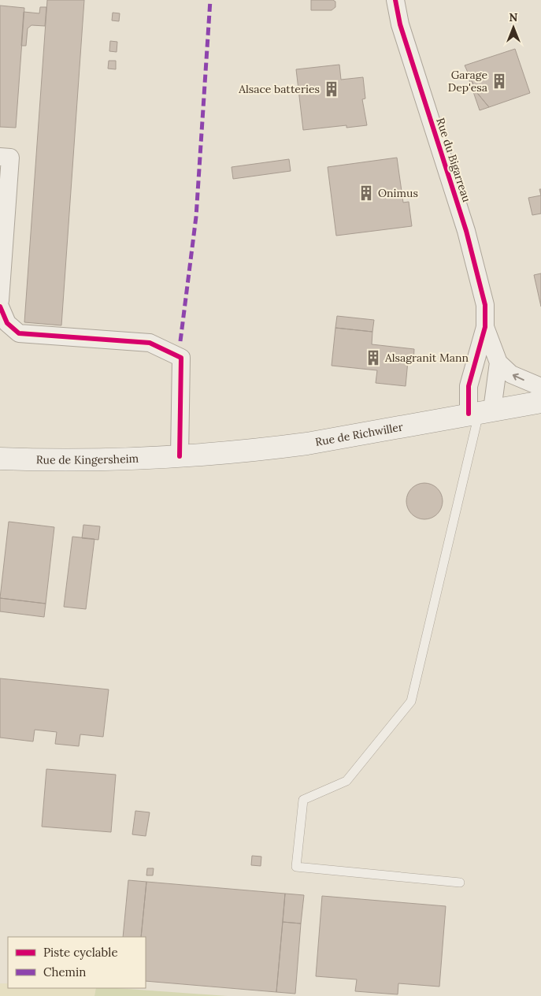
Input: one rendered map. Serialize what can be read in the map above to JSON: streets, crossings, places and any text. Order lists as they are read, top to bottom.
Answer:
{
  "streets": {
    "main road": ["Rue de Richwiller", "Rue de Kingersheim"],
    "street": ["Rue du Bigarreau"]
  },
  "crossings": [
    ["Rue de Richwiller", "Rue de Kingersheim"]
  ],
  "places": {
    "building": [
      "Garage Dep'esa",
      "Alsace batteries",
      "Onimus",
      "Alsagranit Mann"
    ]
  },
  "legend": ["Piste cyclable", "Chemin"],
  "north": "top"
}
